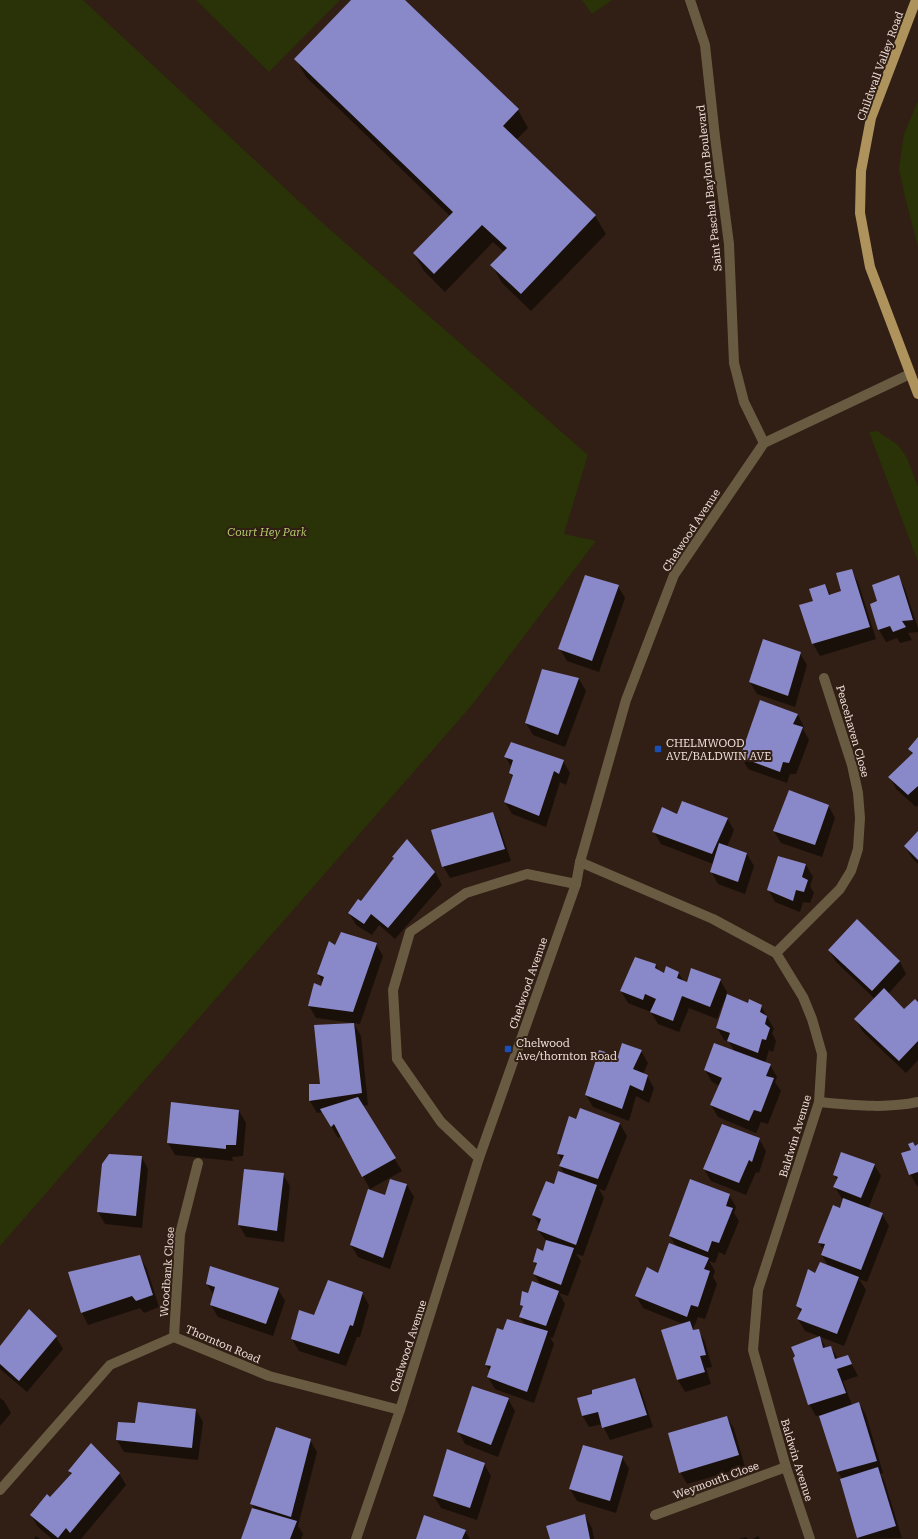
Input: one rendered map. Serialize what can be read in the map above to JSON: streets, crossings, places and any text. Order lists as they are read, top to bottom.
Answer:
{
  "streets": {
    "main road": ["Childwall Valley Road"],
    "street": [
      "Saint Paschal Baylon Boulevard",
      "Chelwood Avenue",
      "Peacehaven Close",
      "Baldwin Avenue",
      "Woodbank Close",
      "Thornton Road",
      "Weymouth Close"
    ]
  },
  "crossings": [
    ["Saint Paschal Baylon Boulevard", "Chelwood Avenue"],
    ["Chelwood Avenue", "Thornton Road"],
    ["Peacehaven Close", "Baldwin Avenue"],
    ["Baldwin Avenue", "Weymouth Close"],
    ["Woodbank Close", "Thornton Road"]
  ],
  "parks": ["Court Hey Park"],
  "places": {
    "transit": ["CHELMWOOD AVE/BALDWIN AVE", "Chelwood Ave/thornton Road"]
  }
}
